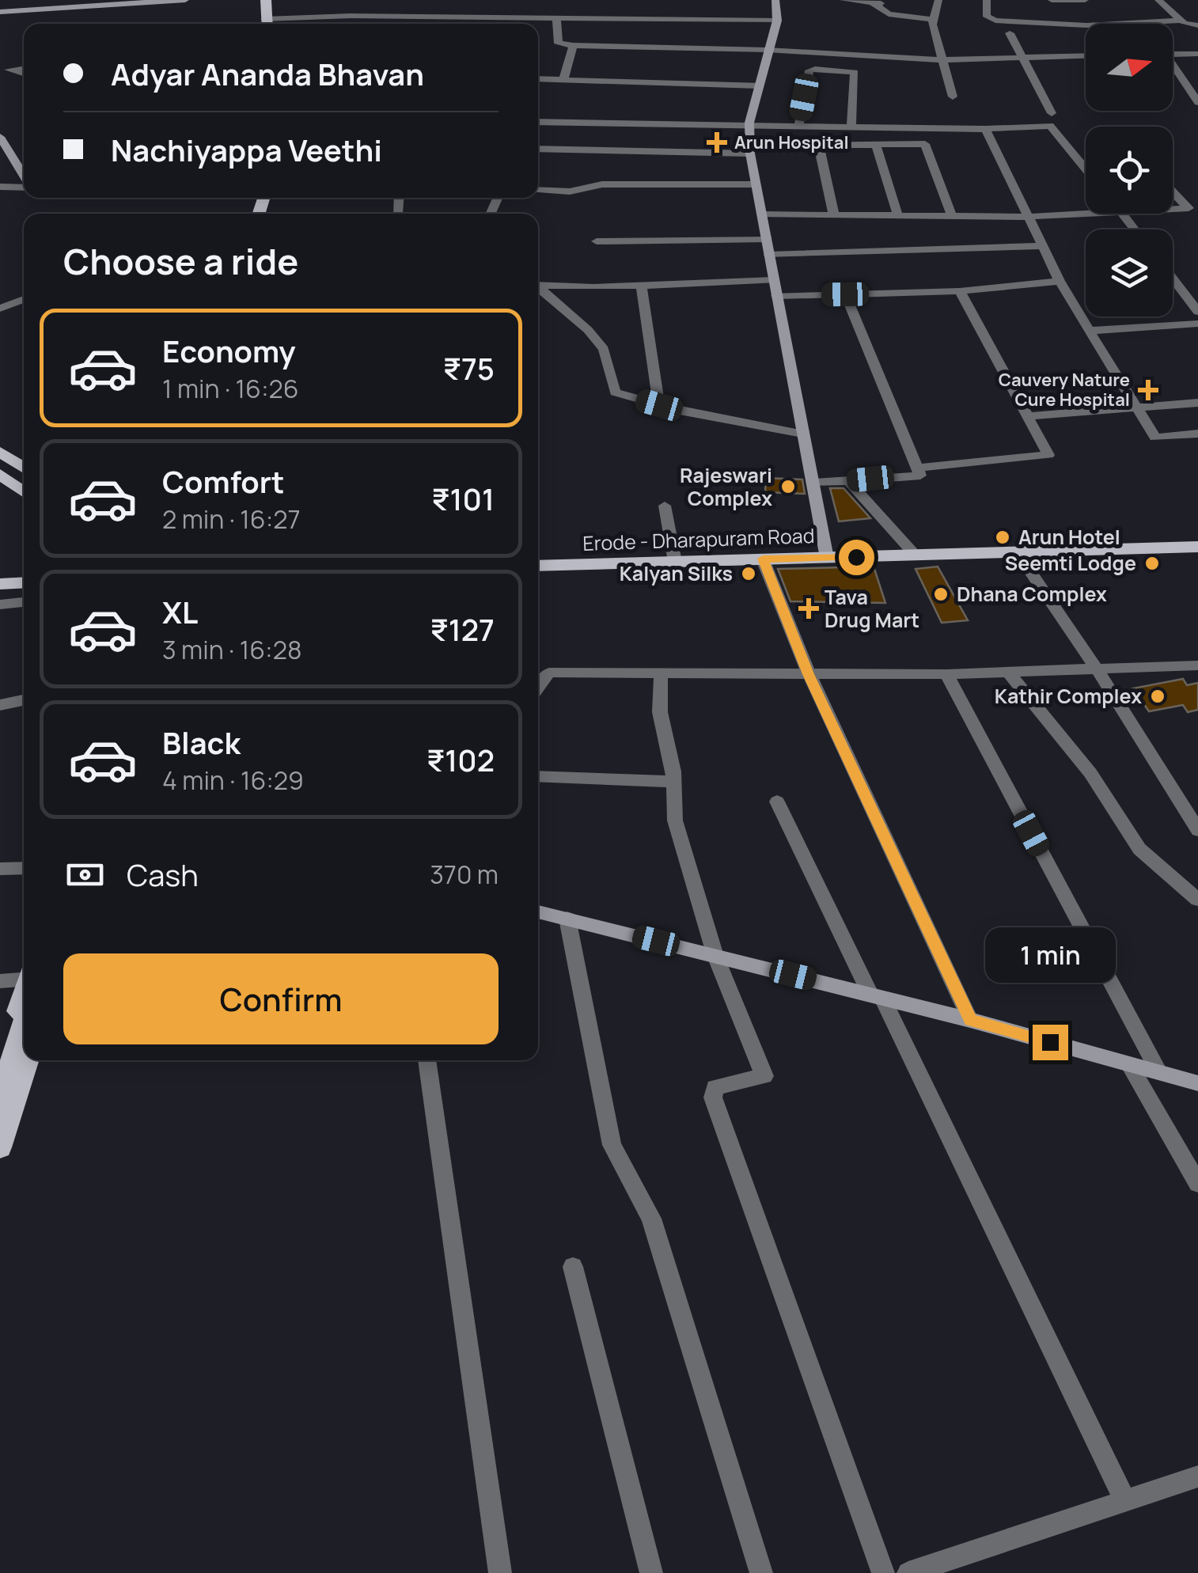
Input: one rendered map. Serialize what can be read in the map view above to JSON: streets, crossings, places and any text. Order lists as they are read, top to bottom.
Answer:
{
  "streets": {
    "main road": ["Erode - Dharapuram Road"]
  },
  "places": {
    "health": ["Arun Hospital", "Cauvery Nature Cure Hospital", "Tava Drug Mart"],
    "other": [
      "Rajeswari Complex",
      "Arun Hotel",
      "Seemti Lodge",
      "Kalyan Silks",
      "Dhana Complex",
      "Kathir Complex"
    ]
  },
  "north": "right",
  "page": {
    "banner": ["Adyar Ananda Bhavan", "Nachiyappa Veethi"],
    "heading": "Choose a ride",
    "list": [
      {
        "name": "Economy",
        "note": "1 min · 16:26",
        "value": "₹75"
      },
      {
        "name": "Comfort",
        "note": "2 min · 16:27",
        "value": "₹101"
      },
      {
        "name": "XL",
        "note": "3 min · 16:28",
        "value": "₹127"
      },
      {
        "name": "Black",
        "note": "4 min · 16:29",
        "value": "₹102"
      }
    ],
    "pay": ["Cash", "370 m"],
    "bubble": "1 min",
    "buttons": "Confirm"
  }
}
